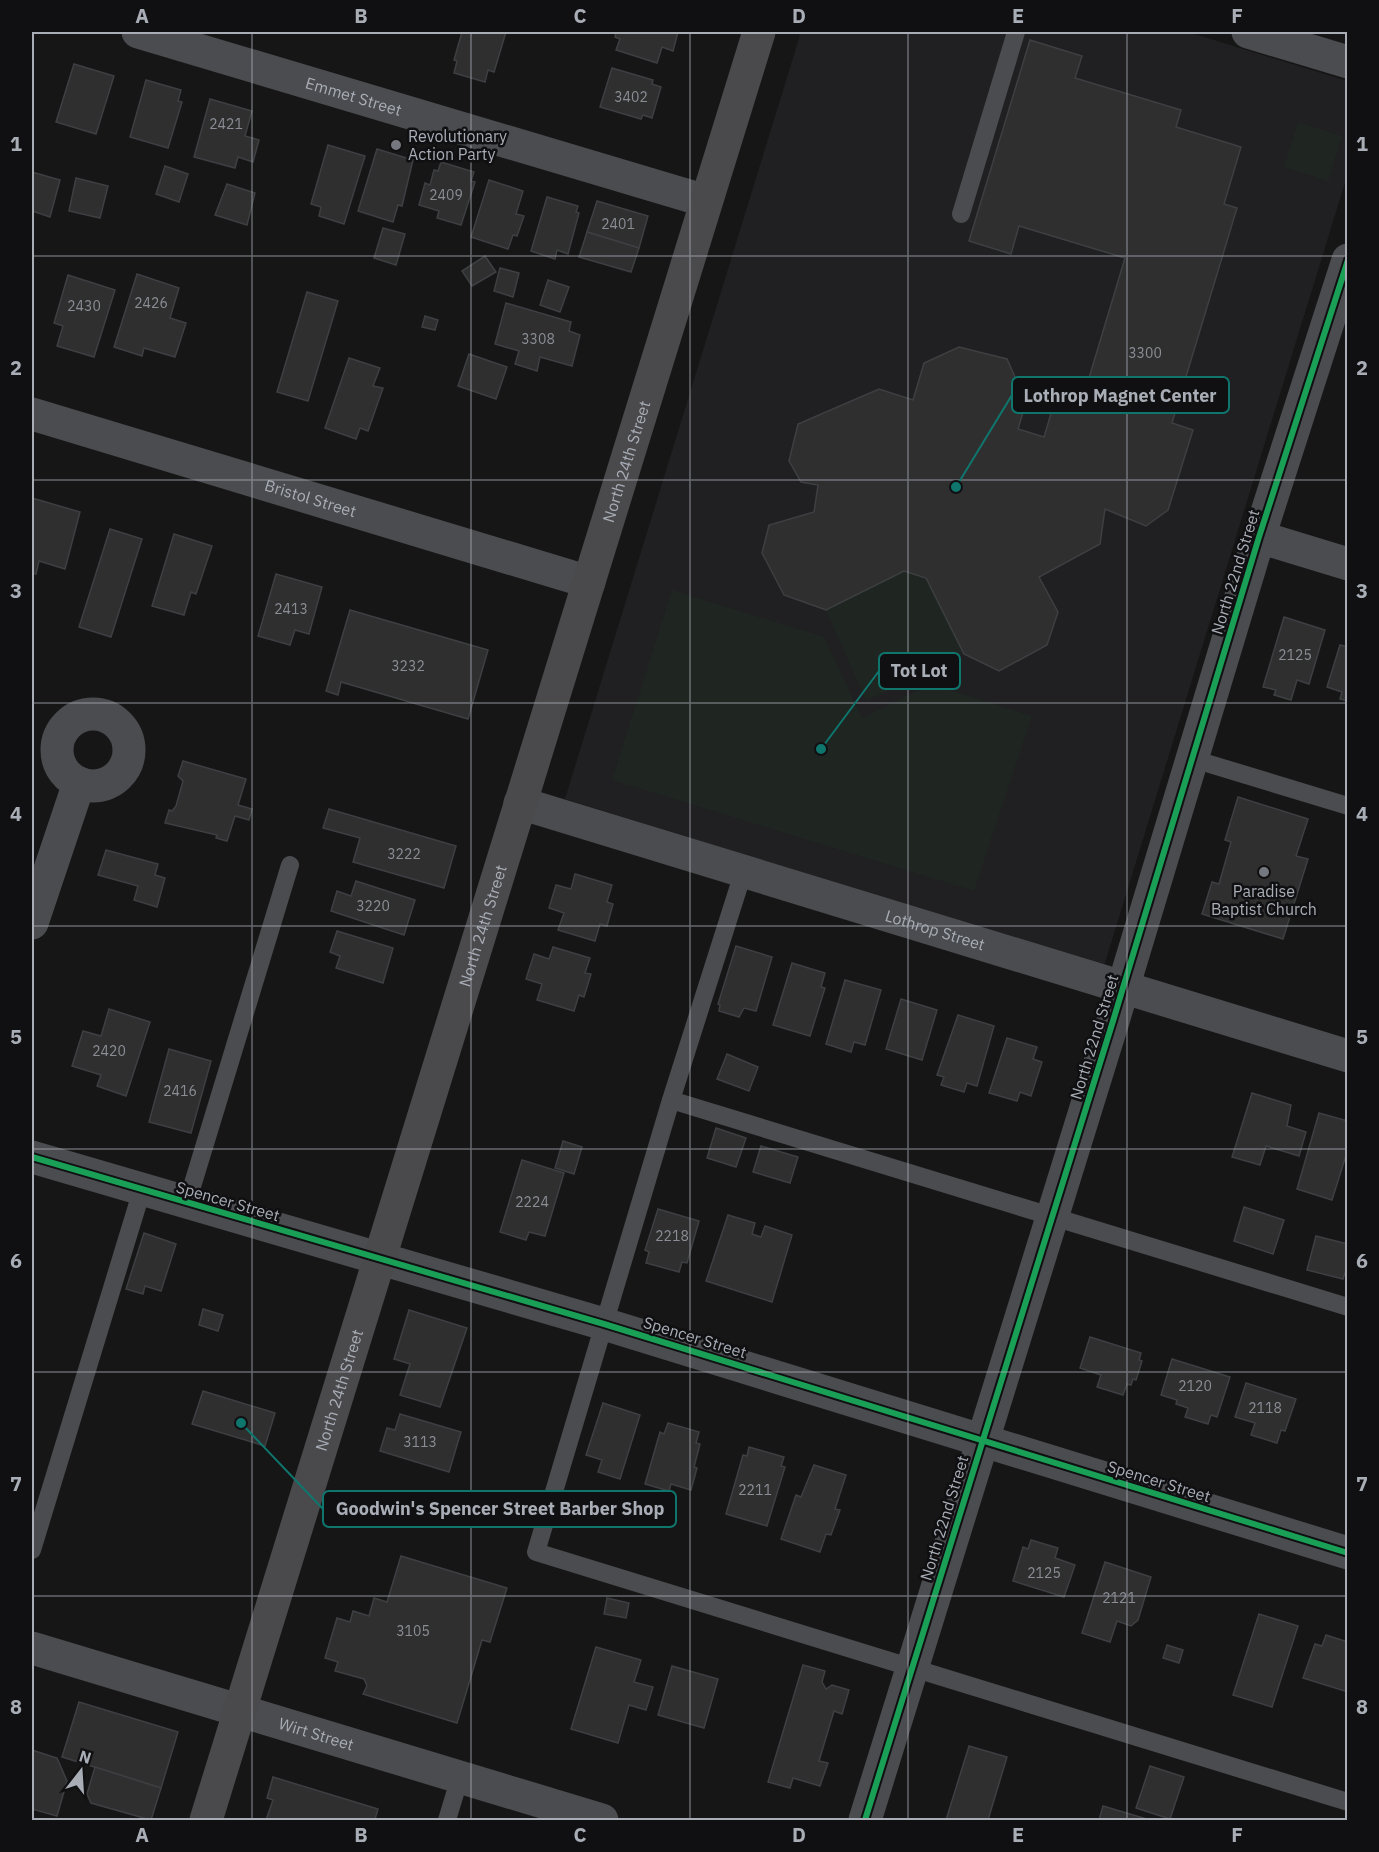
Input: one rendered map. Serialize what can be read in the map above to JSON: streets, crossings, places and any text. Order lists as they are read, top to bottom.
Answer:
{
  "streets": {
    "main road": ["North 24th Street"],
    "street": [
      "Emmet Street",
      "Bristol Street",
      "North 22nd Street",
      "Lothrop Street",
      "Spencer Street",
      "Wirt Street"
    ]
  },
  "crossings": [
    ["Emmet Street", "North 24th Street"],
    ["North 24th Street", "Bristol Street"],
    ["North 24th Street", "Lothrop Street"],
    ["North 24th Street", "Spencer Street"],
    ["North 24th Street", "Wirt Street"],
    ["North 22nd Street", "Lothrop Street"],
    ["North 22nd Street", "Spencer Street"]
  ],
  "places": [
    "Revolutionary Action Party",
    "Lothrop Magnet Center",
    "Tot Lot",
    "Paradise Baptist Church",
    "Goodwin's Spencer Street Barber Shop"
  ],
  "house_numbers": [
    "3402",
    "2421",
    "2409",
    "2401",
    "2426",
    "2430",
    "3308",
    "3300",
    "2413",
    "2125",
    "3232",
    "3222",
    "3220",
    "2420",
    "2416",
    "2224",
    "2218",
    "2120",
    "2118",
    "3113",
    "2211",
    "2125",
    "2121",
    "3105"
  ],
  "north": "top",
  "grid": {
    "columns": [
      "A",
      "B",
      "C",
      "D",
      "E",
      "F"
    ],
    "rows": [
      "1",
      "2",
      "3",
      "4",
      "5",
      "6",
      "7",
      "8"
    ]
  }
}
